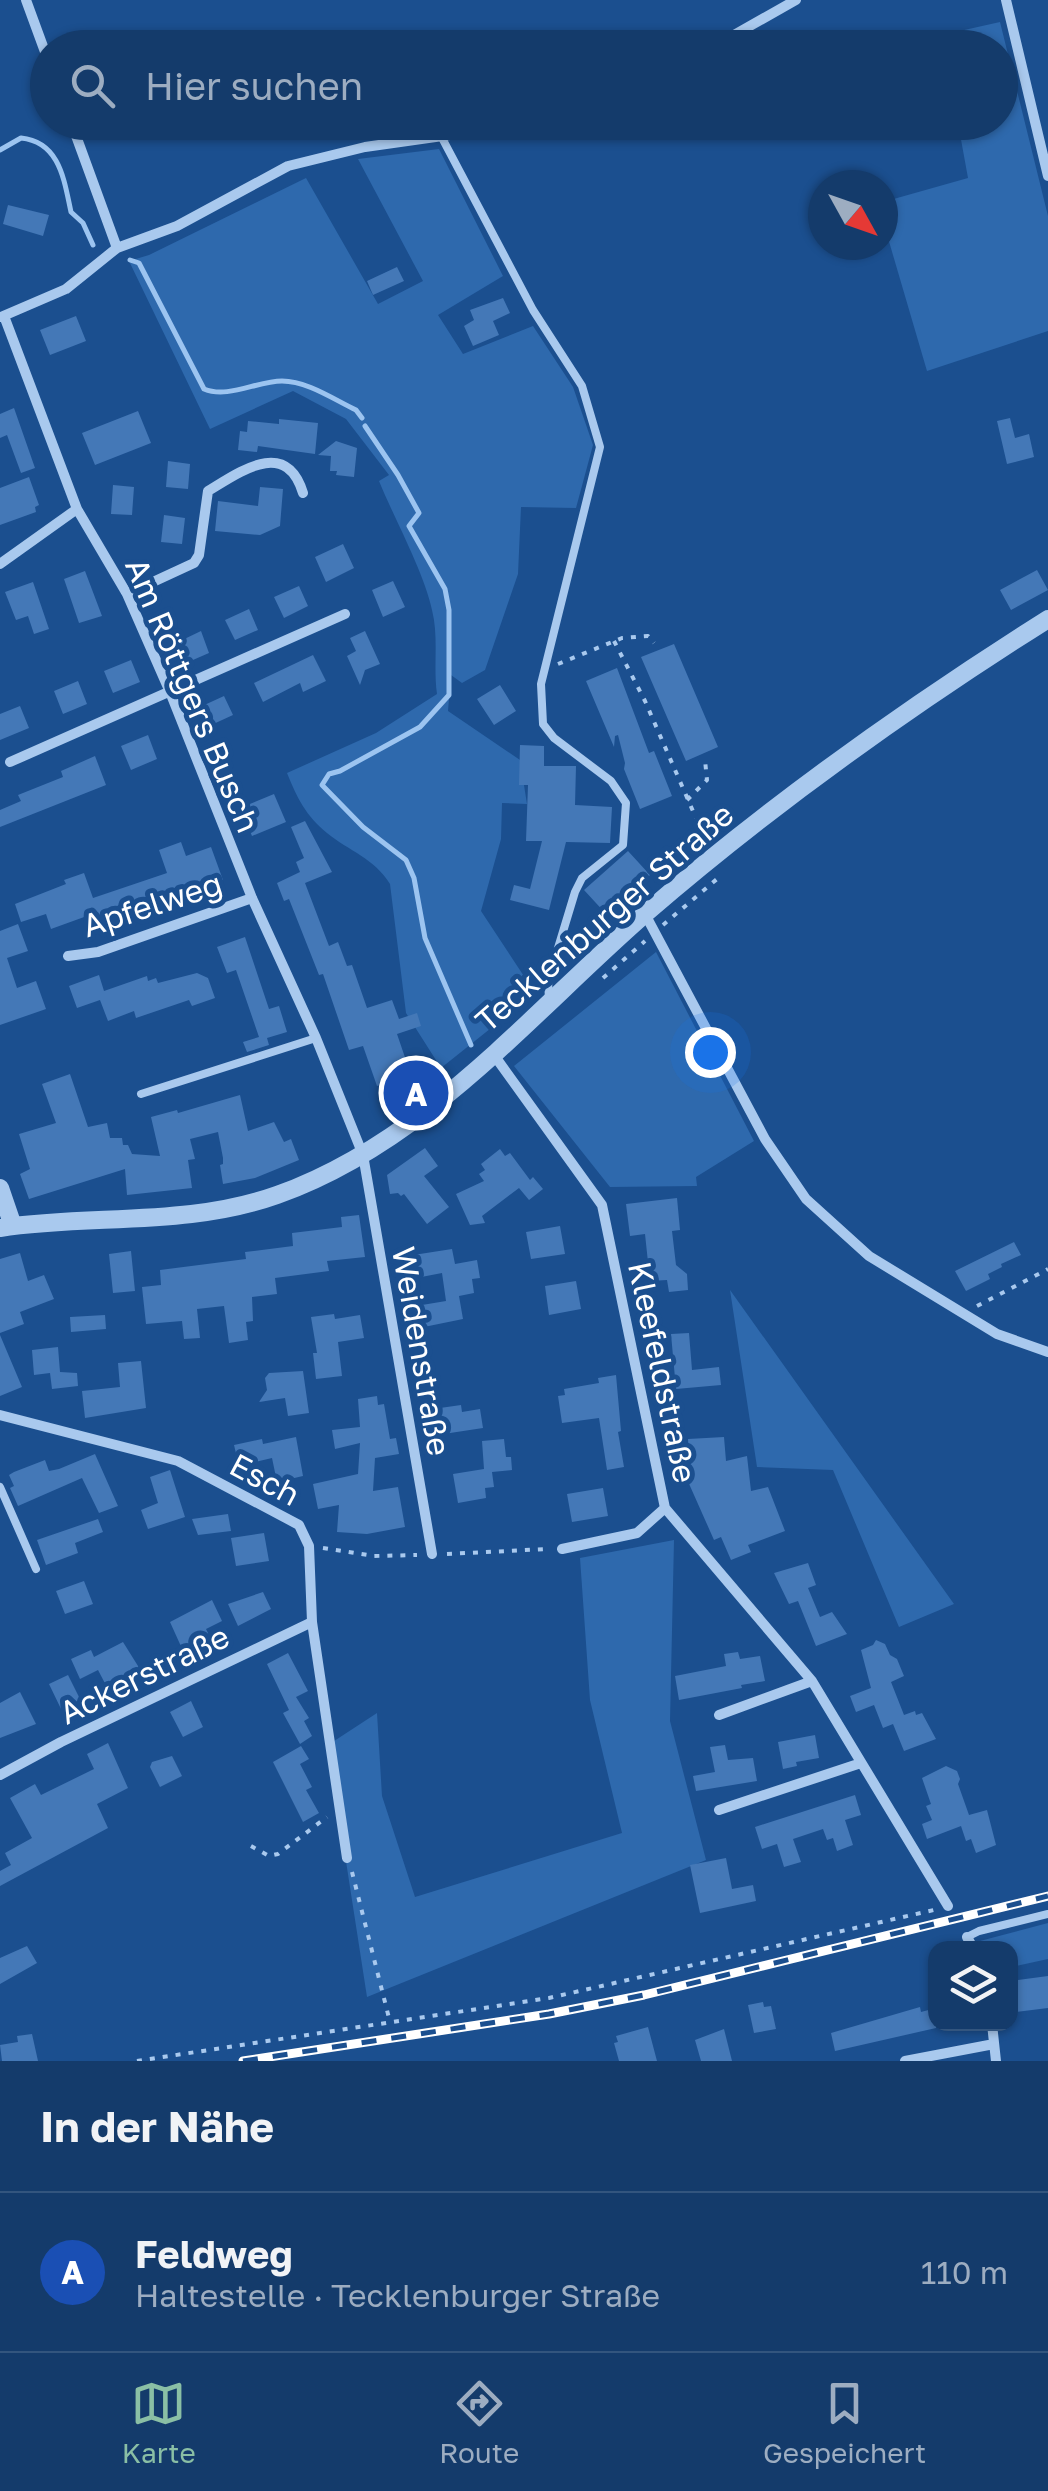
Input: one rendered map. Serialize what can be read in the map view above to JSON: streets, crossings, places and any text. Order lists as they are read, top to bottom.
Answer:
{
  "streets": {
    "street": [
      "Am Röttgers Busch",
      "Apfelweg",
      "Tecklenburger Straße",
      "Weidenstraße",
      "Kleefeldstraße",
      "Esch",
      "Ackerstraße"
    ]
  },
  "crossings": [
    ["Am Röttgers Busch", "Apfelweg"],
    ["Am Röttgers Busch", "Tecklenburger Straße"],
    ["Am Röttgers Busch", "Weidenstraße"],
    ["Tecklenburger Straße", "Weidenstraße"],
    ["Tecklenburger Straße", "Kleefeldstraße"],
    ["Esch", "Ackerstraße"]
  ],
  "north": "bottom right",
  "page": {
    "search": "Hier suchen",
    "pins": "A",
    "heading": "In der Nähe",
    "list": [
      {
        "mark": "A",
        "name": "Feldweg",
        "note": "Haltestelle · Tecklenburger Straße",
        "value": "110 m"
      }
    ],
    "nav": ["Karte", "Route", "Gespeichert"]
  }
}
